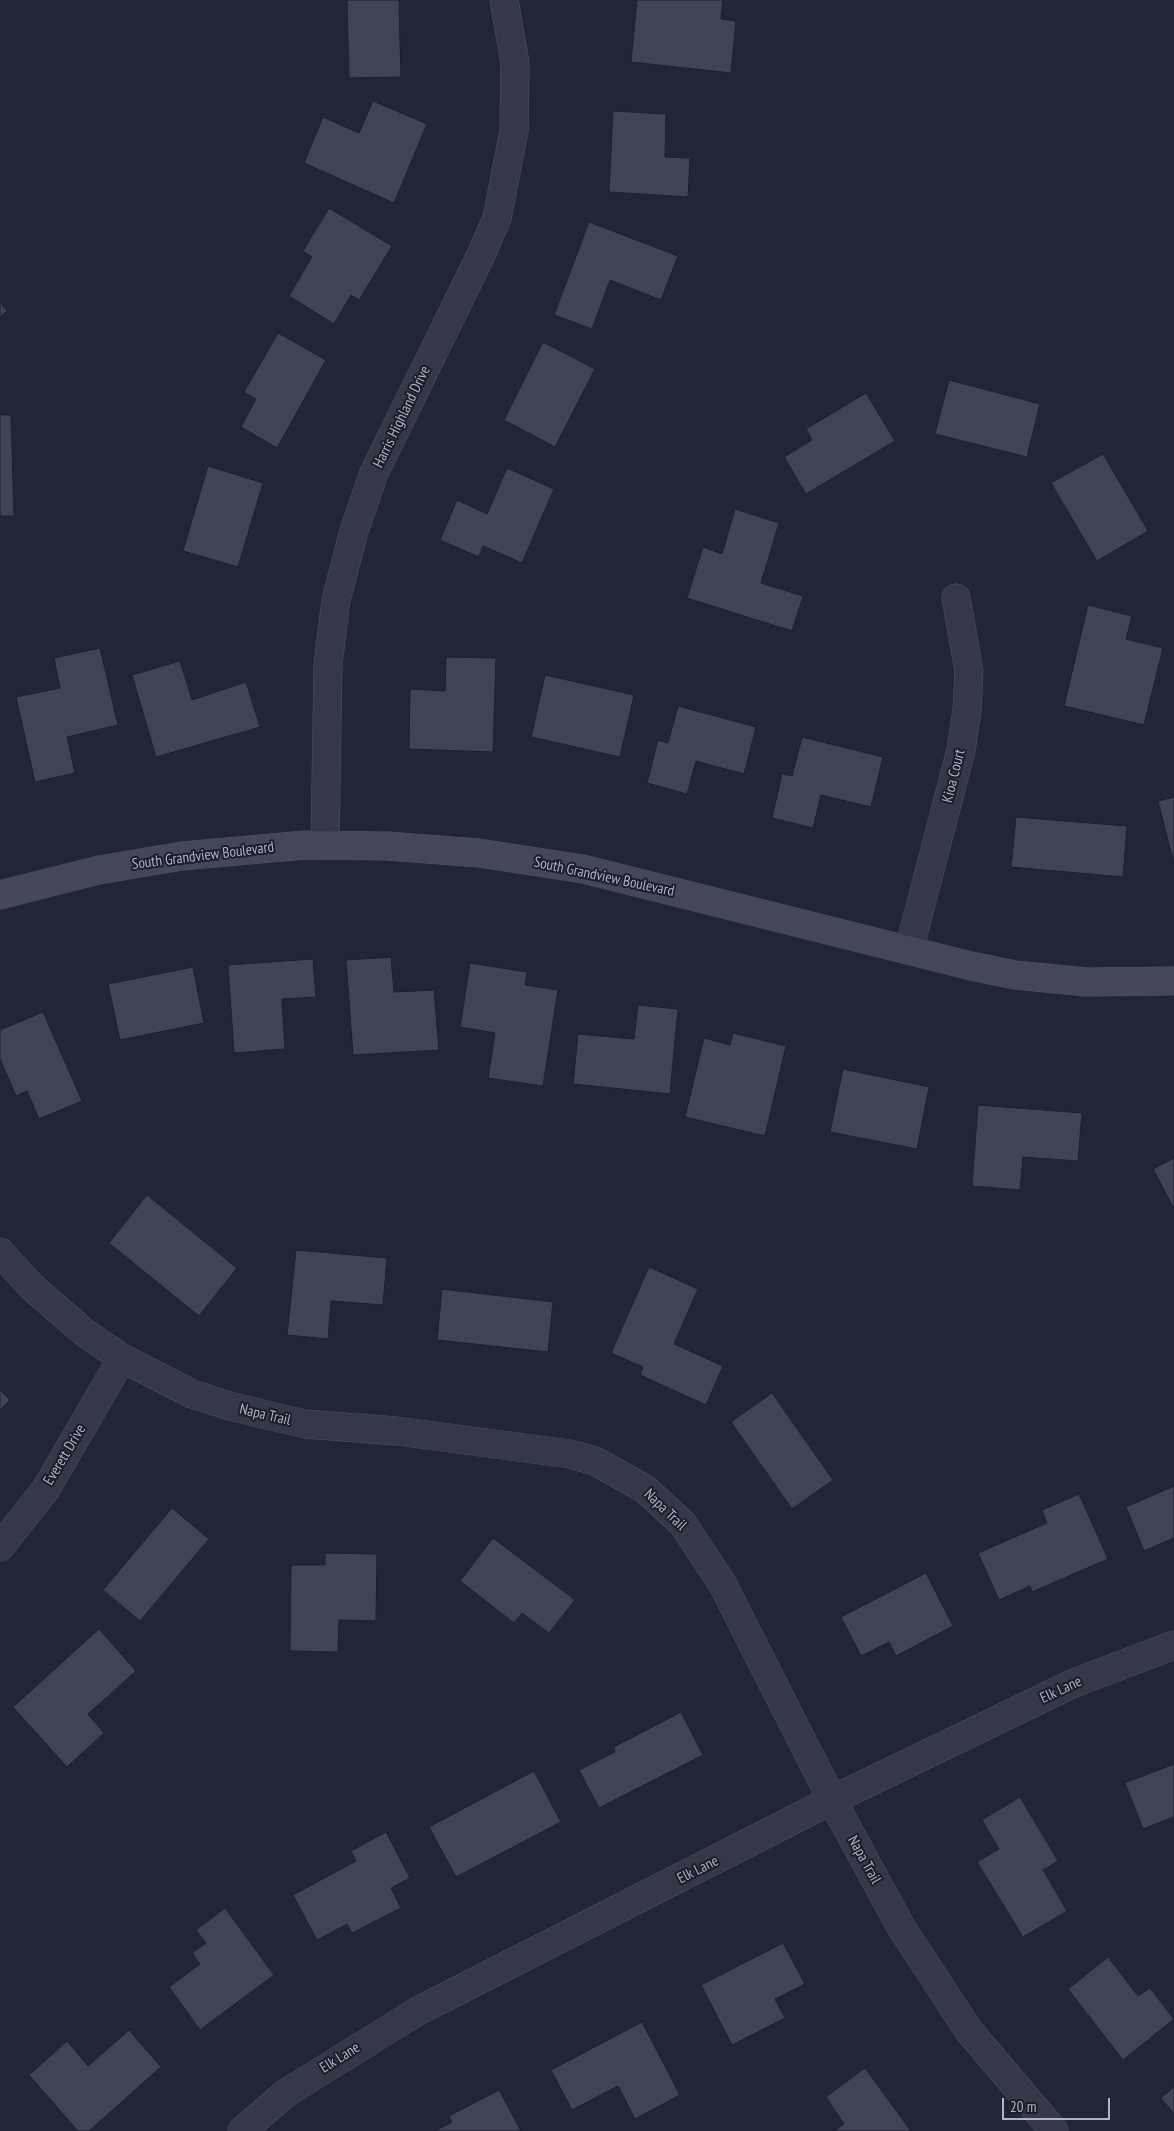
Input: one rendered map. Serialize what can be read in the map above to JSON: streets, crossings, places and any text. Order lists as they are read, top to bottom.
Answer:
{
  "streets": {
    "street": [
      "Harris Highland Drive",
      "Kioa Court",
      "South Grandview Boulevard",
      "Napa Trail",
      "Everett Drive",
      "Elk Lane"
    ]
  },
  "crossings": [
    ["Harris Highland Drive", "South Grandview Boulevard"],
    ["Kioa Court", "South Grandview Boulevard"],
    ["Napa Trail", "Everett Drive"],
    ["Napa Trail", "Elk Lane"]
  ],
  "scale_bar": "20 m"
}
